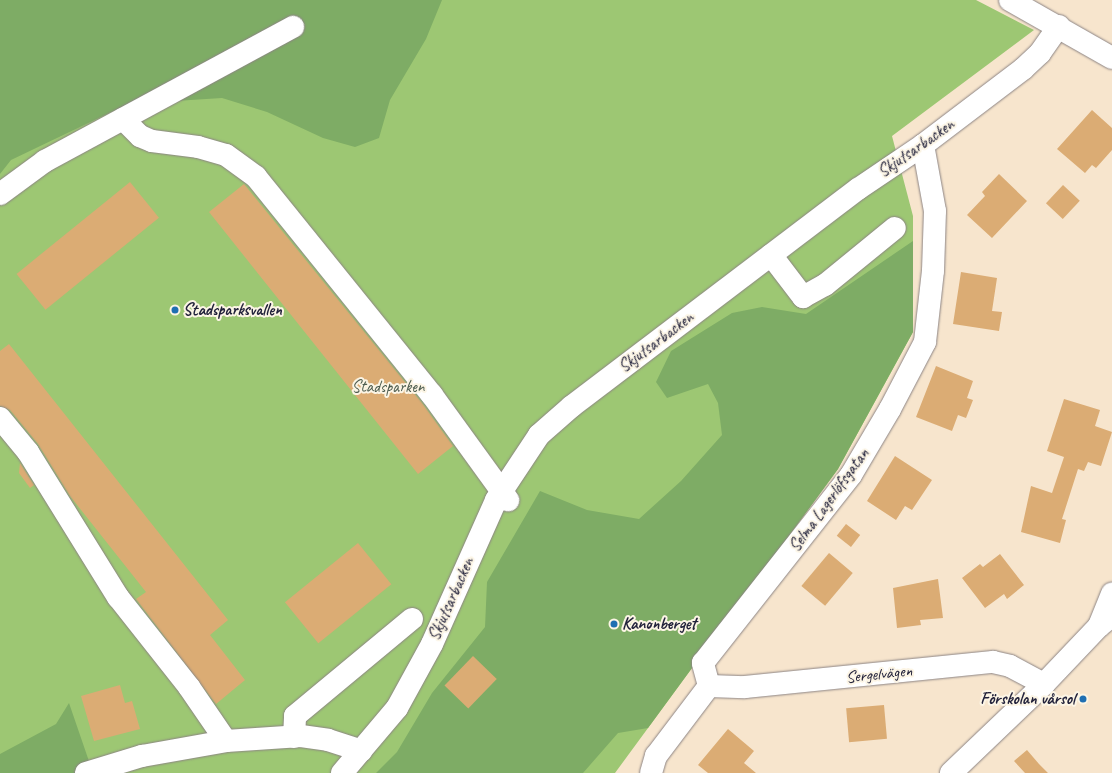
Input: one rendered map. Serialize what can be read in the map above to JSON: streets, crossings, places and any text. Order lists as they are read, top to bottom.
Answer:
{
  "streets": {
    "street": ["Skjutsarbacken", "Selma Lagerlöfsgatan", "Sergelvägen"]
  },
  "crossings": [
    ["Skjutsarbacken", "Selma Lagerlöfsgatan"],
    ["Selma Lagerlöfsgatan", "Sergelvägen"]
  ],
  "parks": ["Stadsparken"],
  "places": ["Stadsparksvallen", "Kanonberget", "Förskolan vårsol"]
}
